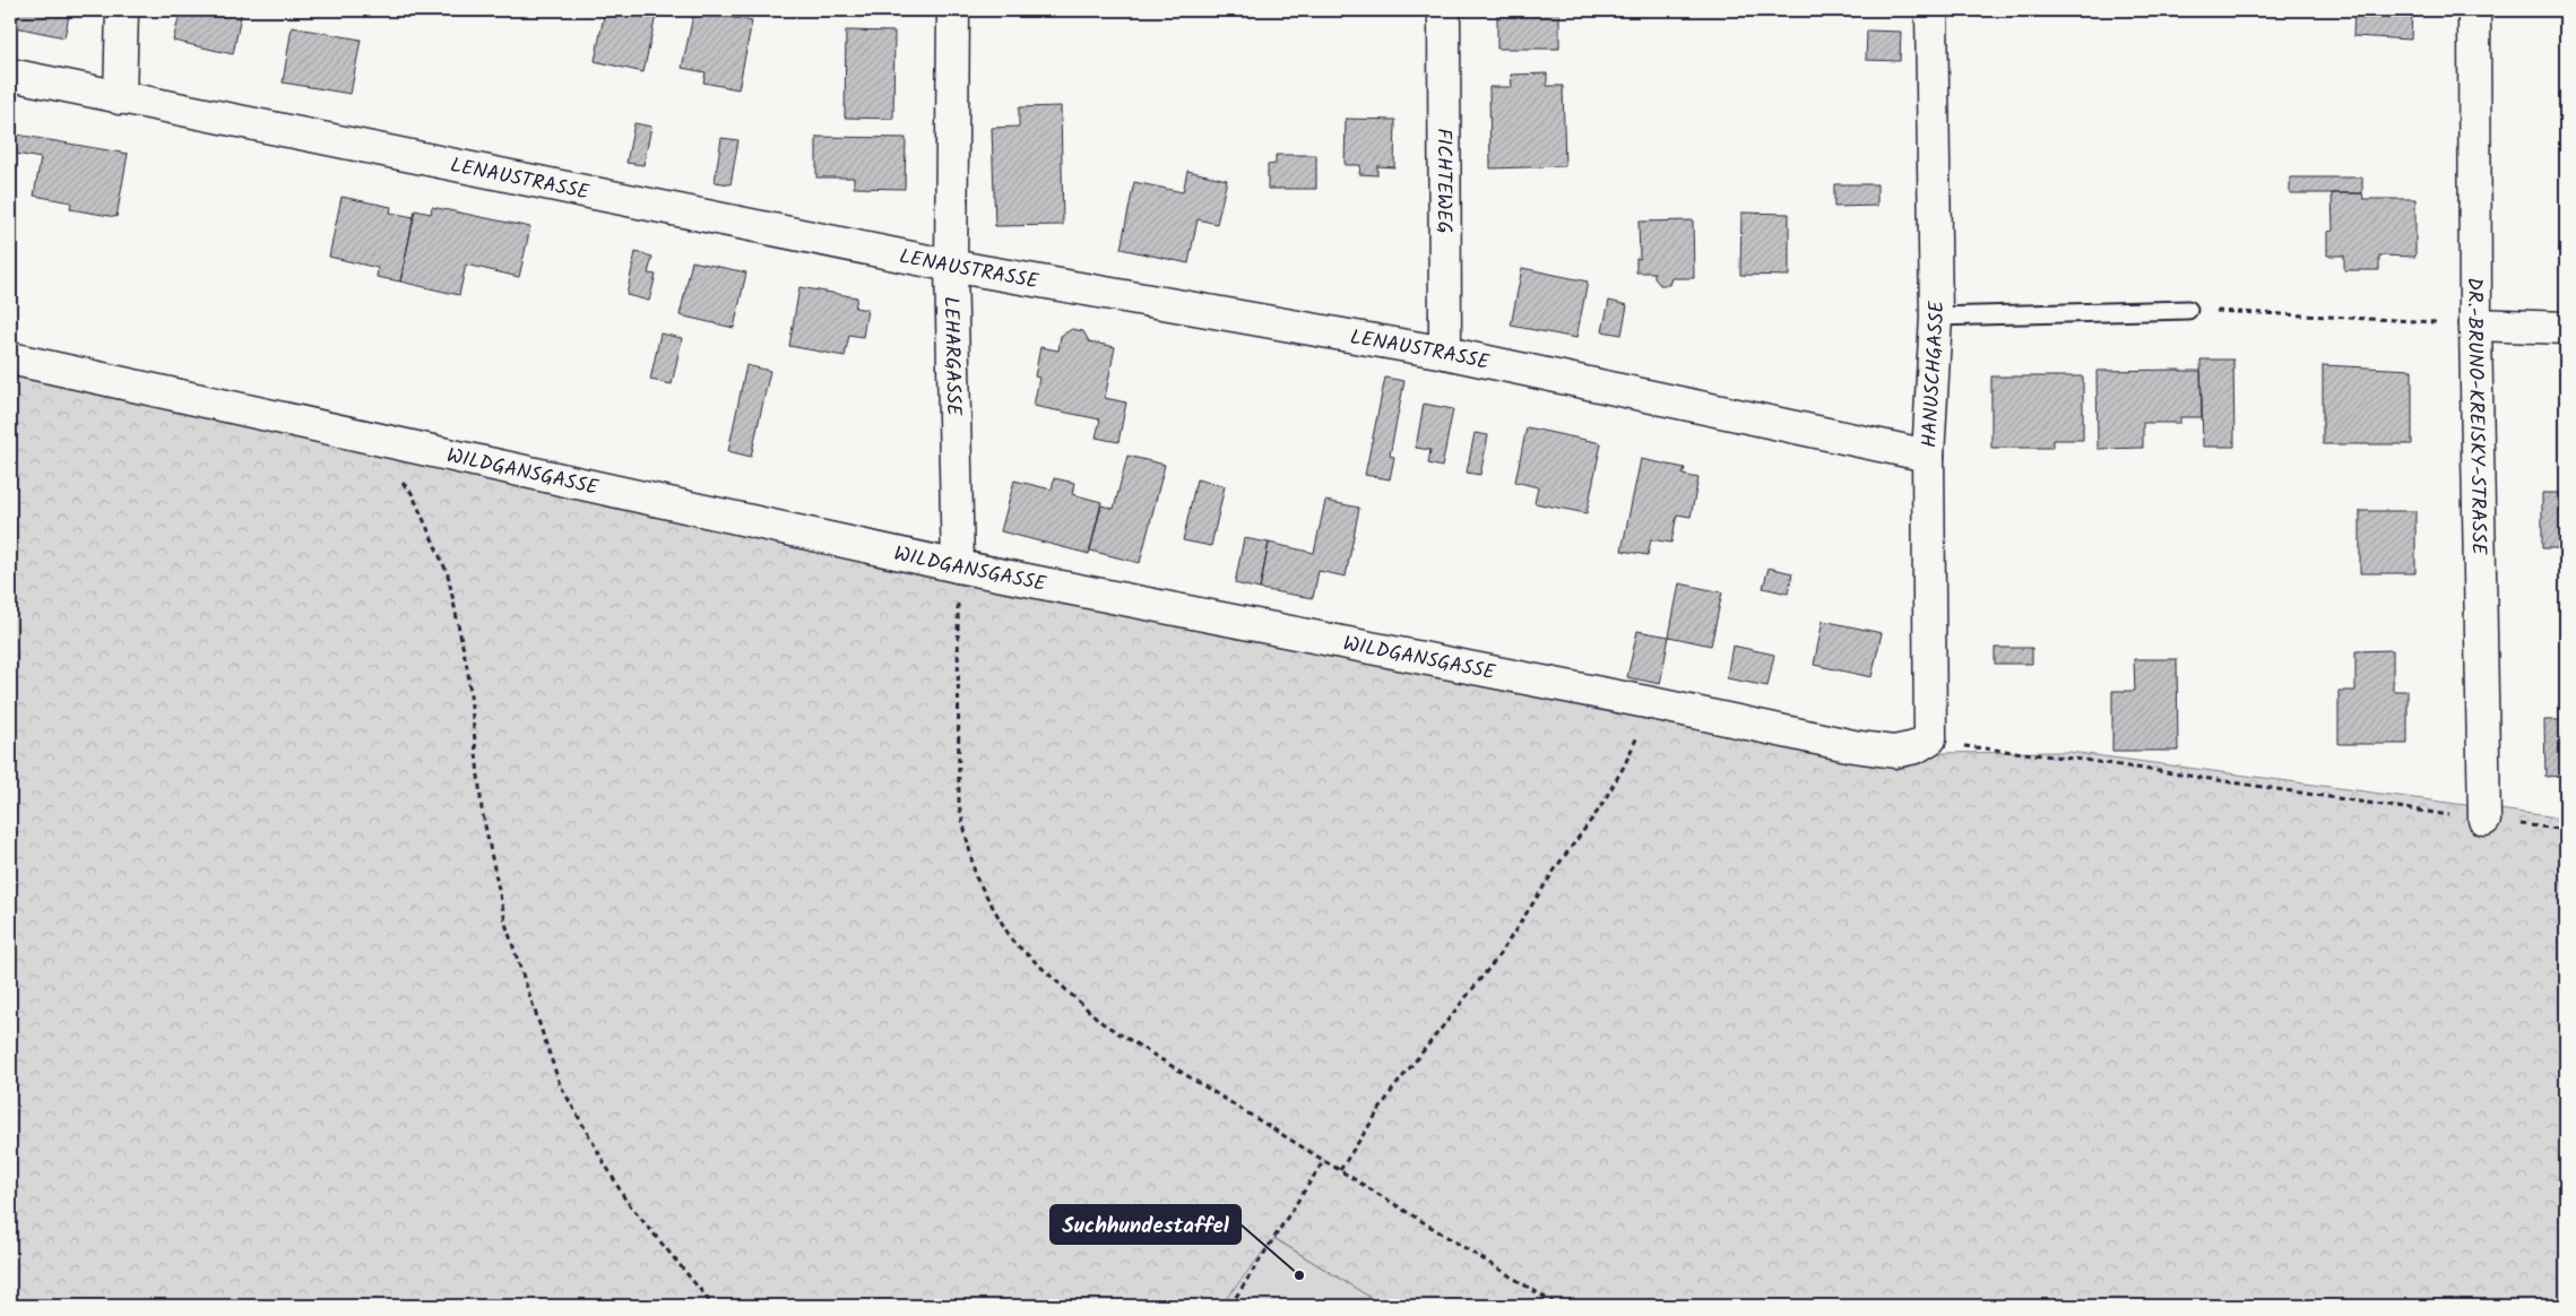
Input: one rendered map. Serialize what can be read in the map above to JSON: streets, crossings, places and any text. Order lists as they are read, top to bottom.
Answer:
{
  "streets": {
    "street": [
      "LENAUSTRASSE",
      "FICHTEWEG",
      "LEHARGASSE",
      "HANUSCHGASSE",
      "DR.-BRUNO-KREISKY-STRASSE",
      "WILDGANSGASSE"
    ]
  },
  "crossings": [
    ["LENAUSTRASSE", "FICHTEWEG"],
    ["LENAUSTRASSE", "LEHARGASSE"],
    ["LENAUSTRASSE", "HANUSCHGASSE"],
    ["LEHARGASSE", "WILDGANSGASSE"],
    ["HANUSCHGASSE", "WILDGANSGASSE"]
  ],
  "places": ["Suchhundestaffel"]
}
